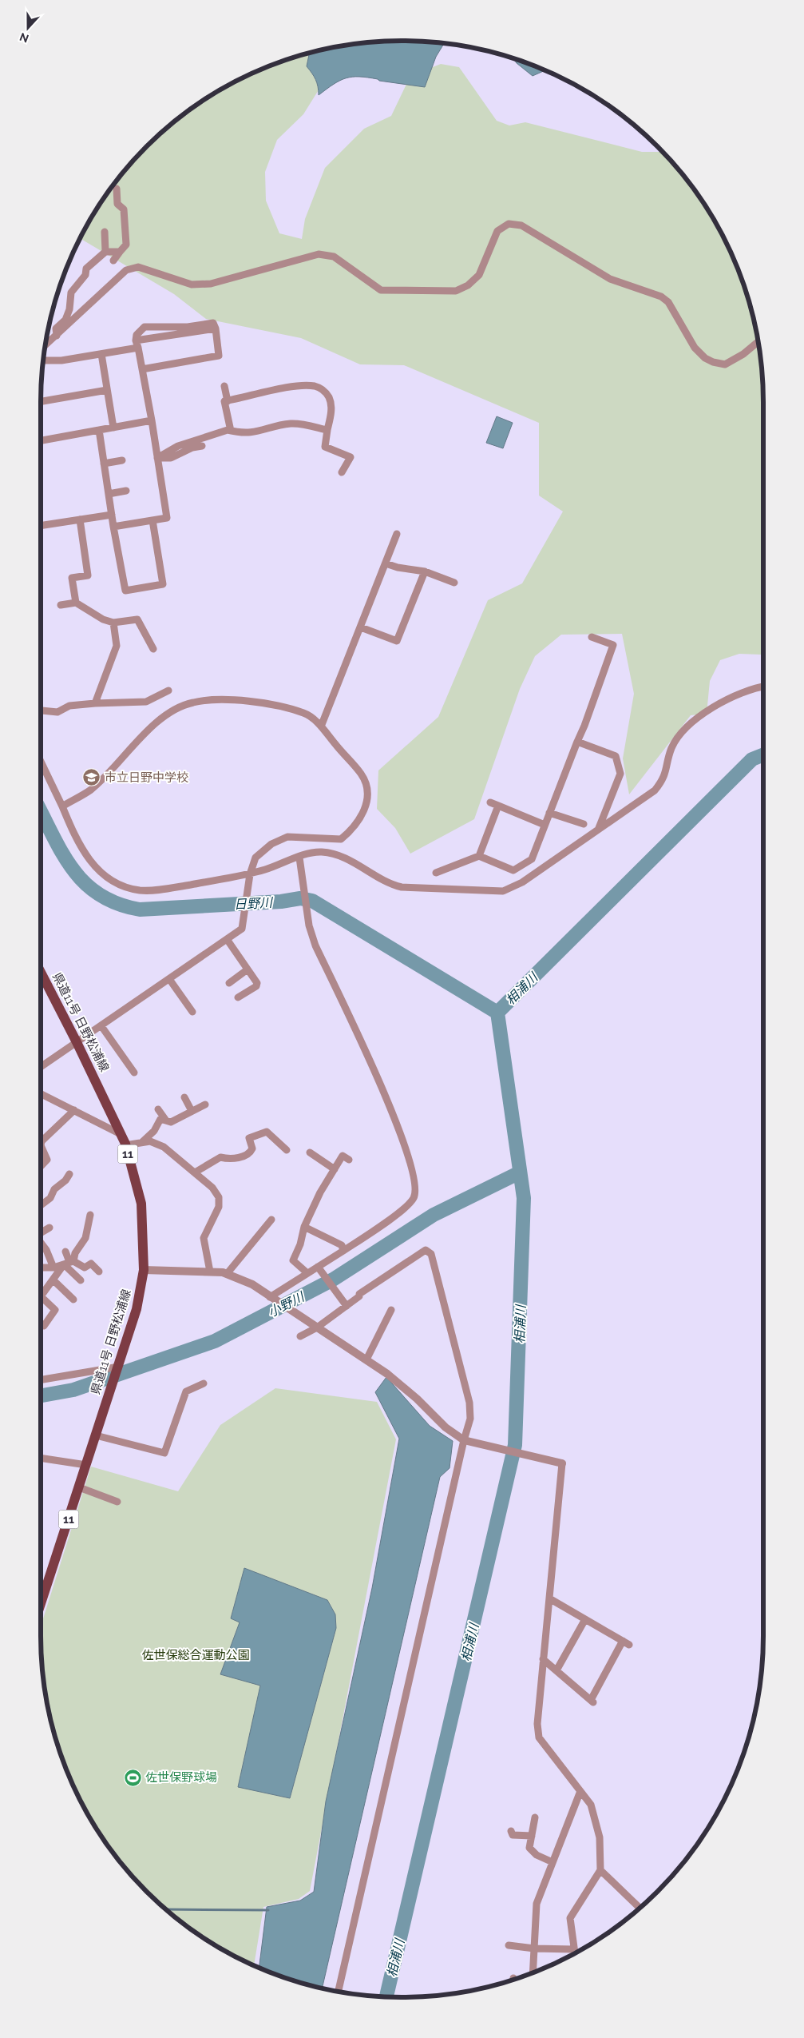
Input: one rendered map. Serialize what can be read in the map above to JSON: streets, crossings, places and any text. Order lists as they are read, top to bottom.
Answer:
{
  "streets": {
    "main road": ["県道11号 日野松浦線", "11"]
  },
  "water": ["日野川", "相浦川", "小野川"],
  "parks": ["佐世保総合運動公園"],
  "places": {
    "school or university": ["市立日野中学校"],
    "sports": ["佐世保野球場"]
  },
  "north": "bottom"
}
